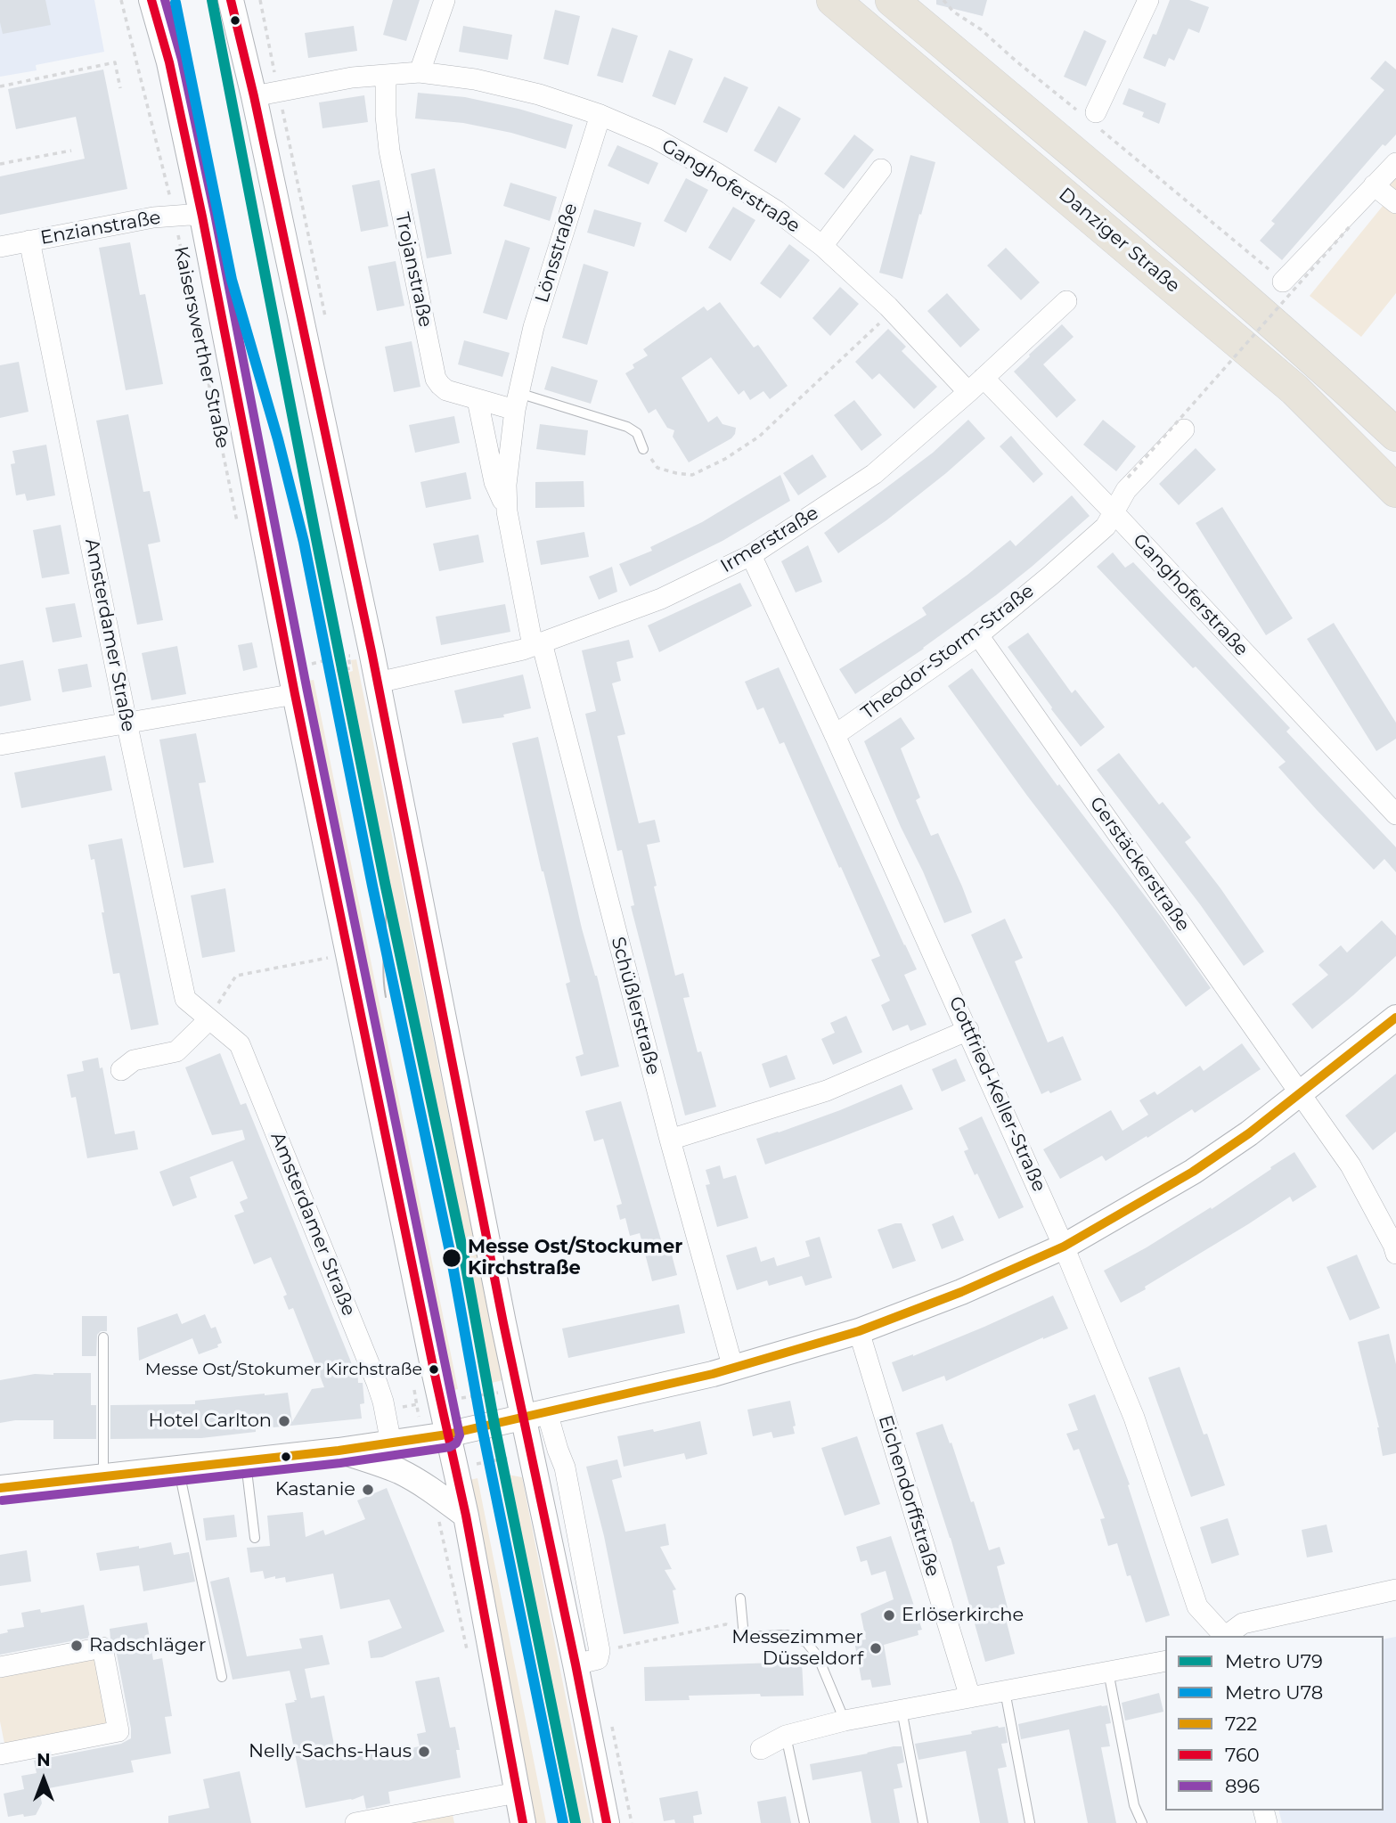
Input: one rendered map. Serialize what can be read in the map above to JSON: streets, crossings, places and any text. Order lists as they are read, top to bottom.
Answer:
{
  "streets": {
    "highway": ["Danziger Straße"],
    "street": [
      "Ganghoferstraße",
      "Enzianstraße",
      "Lönsstraße",
      "Trojanstraße",
      "Kaiserswerther Straße",
      "Irmerstraße",
      "Amsterdamer Straße",
      "Theodor-Storm-Straße",
      "Gerstäckerstraße",
      "Schüßlerstraße",
      "Gottfried-Keller-Straße",
      "Eichendorffstraße"
    ]
  },
  "crossings": [
    ["Ganghoferstraße", "Lönsstraße"],
    ["Ganghoferstraße", "Trojanstraße"],
    ["Ganghoferstraße", "Irmerstraße"],
    ["Ganghoferstraße", "Theodor-Storm-Straße"],
    ["Enzianstraße", "Kaiserswerther Straße"],
    ["Enzianstraße", "Amsterdamer Straße"],
    ["Lönsstraße", "Trojanstraße"],
    ["Lönsstraße", "Irmerstraße"],
    ["Lönsstraße", "Schüßlerstraße"],
    ["Irmerstraße", "Schüßlerstraße"],
    ["Irmerstraße", "Gottfried-Keller-Straße"],
    ["Theodor-Storm-Straße", "Gerstäckerstraße"],
    ["Theodor-Storm-Straße", "Gottfried-Keller-Straße"]
  ],
  "places": [
    "Messe Ost/Stockumer Kirchstraße",
    "Messe Ost/Stokumer Kirchstraße",
    "Hotel Carlton",
    "Kastanie",
    "Erlöserkirche",
    "Radschläger",
    "Messezimmer Düsseldorf",
    "Nelly-Sachs-Haus"
  ],
  "lines": [
    "metro line U79",
    "transit line 760",
    "transit line 896",
    "metro line U78",
    "transit line 722"
  ],
  "legend": [
    "Metro U79",
    "Metro U78",
    "722",
    "760",
    "896"
  ],
  "north": "top"
}
